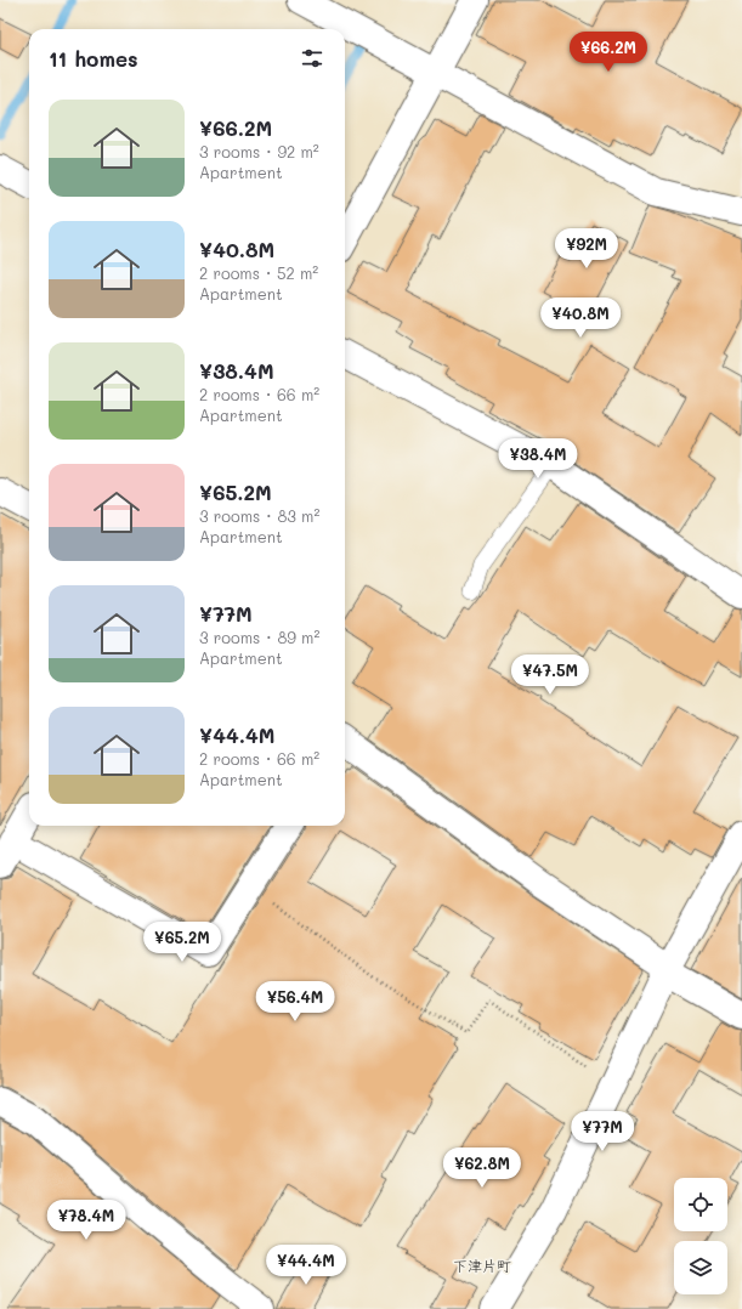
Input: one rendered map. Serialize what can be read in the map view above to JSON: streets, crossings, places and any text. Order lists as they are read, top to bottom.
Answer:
{
  "districts": ["下津片町"],
  "page": {
    "heading": "11 homes",
    "price": [
      "¥66.2M",
      "¥92M",
      "¥40.8M",
      "¥38.4M",
      "¥47.5M",
      "¥65.2M",
      "¥56.4M",
      "¥77M",
      "¥62.8M",
      "¥78.4M",
      "¥44.4M"
    ],
    "list": [
      {
        "name": "¥66.2M",
        "note": "3 rooms · 92 m² · Apartment"
      },
      {
        "name": "¥40.8M",
        "note": "2 rooms · 52 m² · Apartment"
      },
      {
        "name": "¥38.4M",
        "note": "2 rooms · 66 m² · Apartment"
      },
      {
        "name": "¥65.2M",
        "note": "3 rooms · 83 m² · Apartment"
      },
      {
        "name": "¥77M",
        "note": "3 rooms · 89 m² · Apartment"
      },
      {
        "name": "¥44.4M",
        "note": "2 rooms · 66 m² · Apartment"
      }
    ]
  }
}
